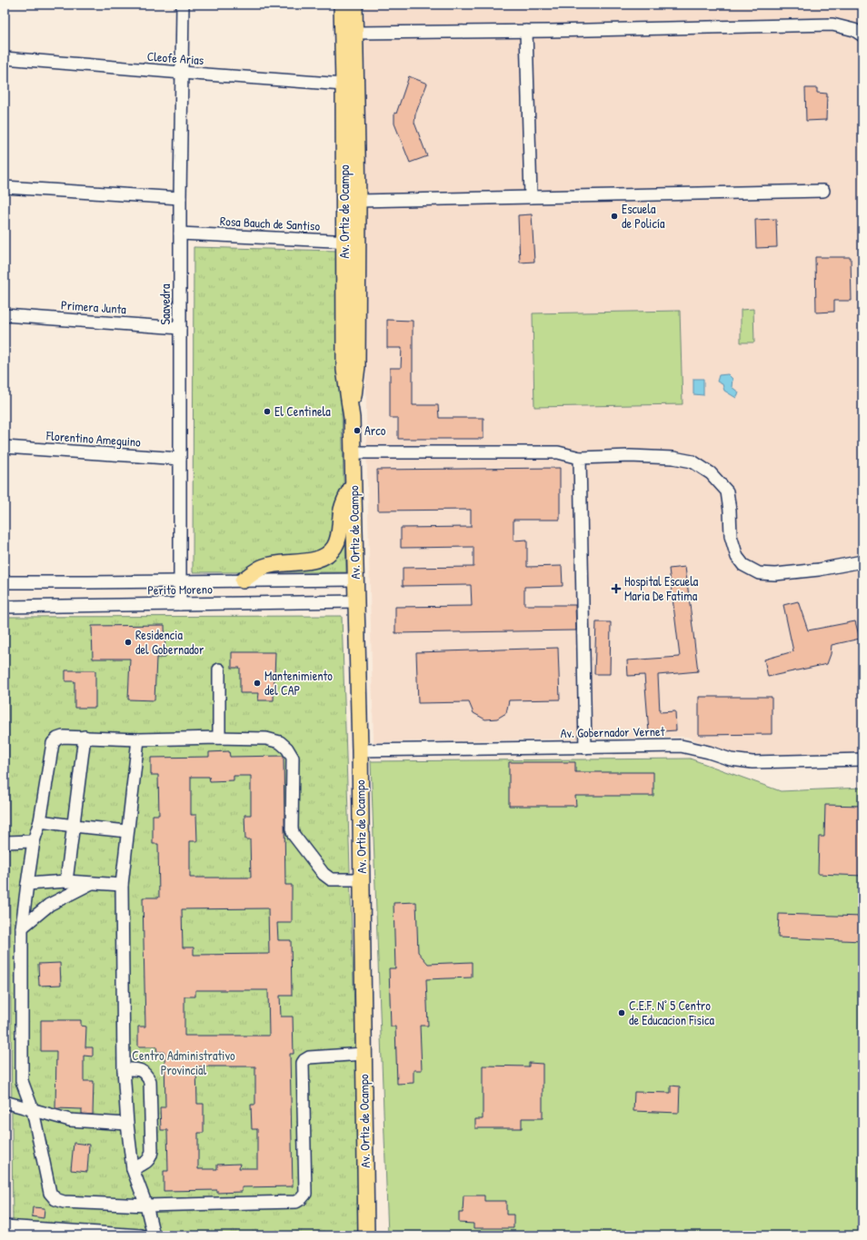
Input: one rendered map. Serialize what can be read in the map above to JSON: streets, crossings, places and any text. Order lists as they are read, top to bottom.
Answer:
{
  "streets": {
    "main road": ["Av. Ortiz de Ocampo"],
    "street": [
      "Cleofe Arias",
      "Rosa Bauch de Santiso",
      "Saavedra",
      "Primera Junta",
      "Florentino Ameguino",
      "Perito Moreno",
      "Av. Gobernador Vernet"
    ]
  },
  "crossings": [
    ["Cleofe Arias", "Av. Ortiz de Ocampo"],
    ["Cleofe Arias", "Saavedra"],
    ["Av. Ortiz de Ocampo", "Rosa Bauch de Santiso"],
    ["Av. Ortiz de Ocampo", "Perito Moreno"],
    ["Av. Ortiz de Ocampo", "Av. Gobernador Vernet"],
    ["Rosa Bauch de Santiso", "Saavedra"],
    ["Saavedra", "Primera Junta"],
    ["Saavedra", "Florentino Ameguino"],
    ["Saavedra", "Perito Moreno"]
  ],
  "parks": ["Centro Administrativo Provincial"],
  "places": {
    "other": [
      "Escuela de Policía",
      "El Centinela",
      "Arco",
      "Residencia del Gobernador",
      "Mantenimiento del CAP",
      "C.E.F. N° 5 Centro de Educacion Fisica"
    ],
    "health": ["Hospital Escuela Maria De Fatima"]
  }
}
